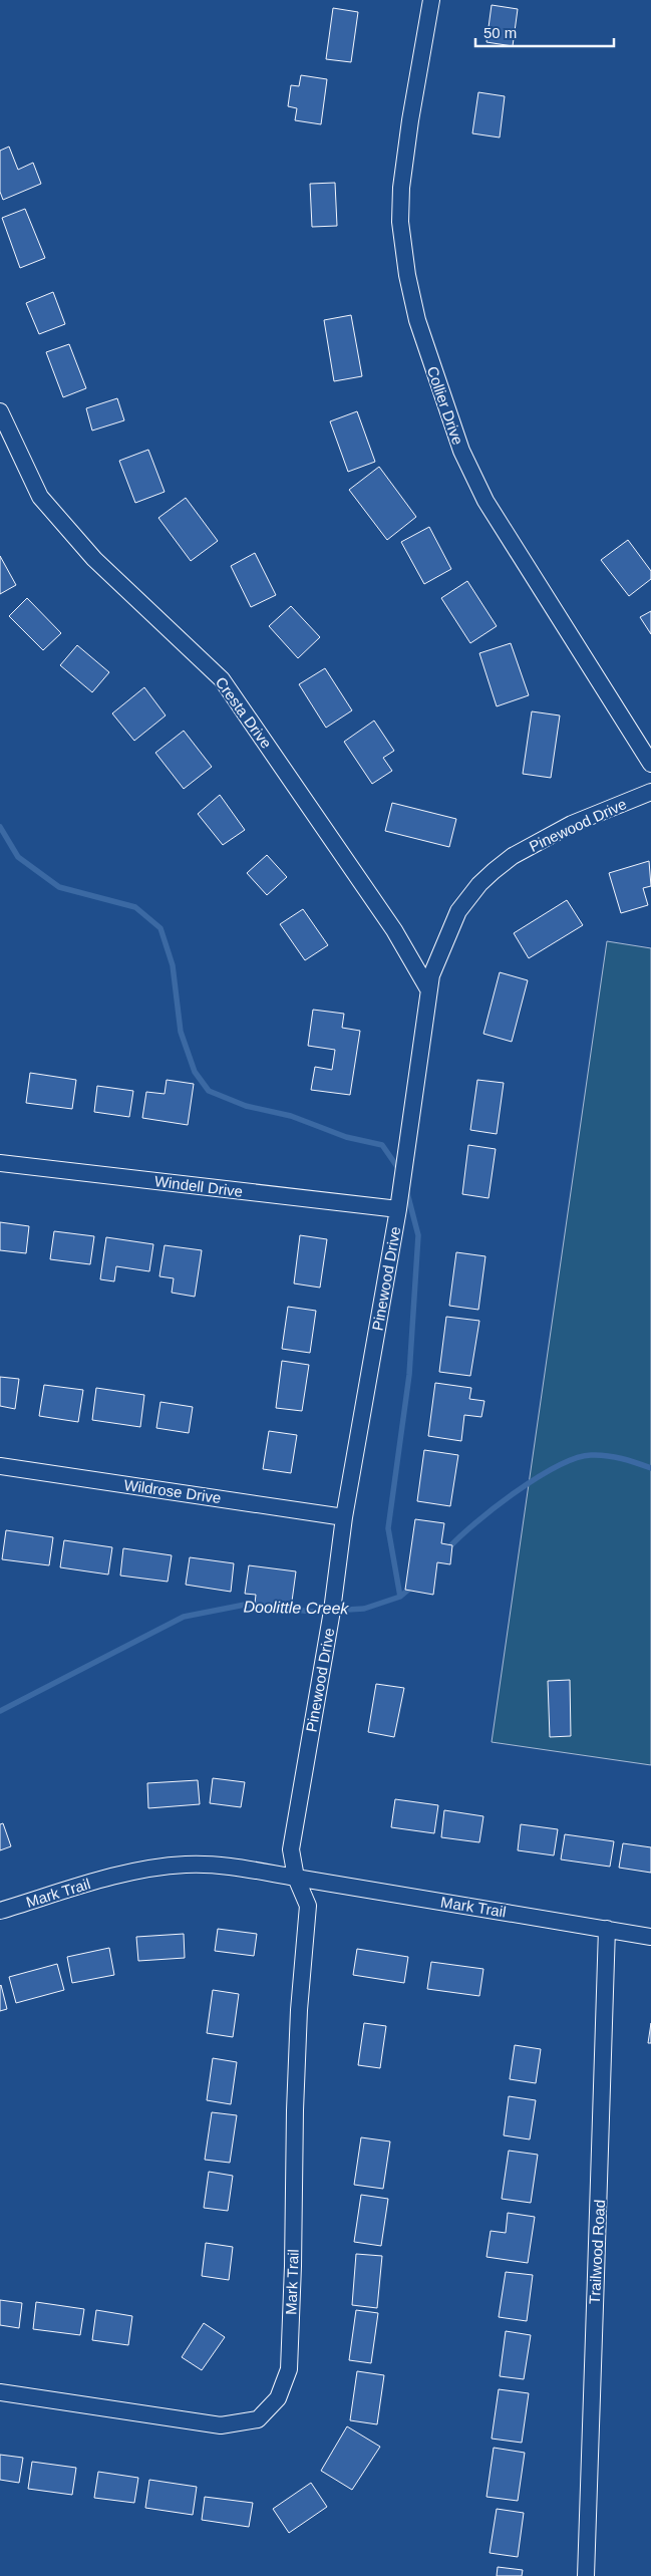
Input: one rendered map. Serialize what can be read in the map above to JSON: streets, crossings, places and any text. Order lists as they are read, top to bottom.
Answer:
{
  "streets": {
    "street": [
      "Collier Drive",
      "Cresta Drive",
      "Pinewood Drive",
      "Windell Drive",
      "Wildrose Drive",
      "Mark Trail",
      "Trailwood Road"
    ]
  },
  "crossings": [
    ["Cresta Drive", "Pinewood Drive"],
    ["Pinewood Drive", "Windell Drive"],
    ["Pinewood Drive", "Wildrose Drive"],
    ["Pinewood Drive", "Mark Trail"],
    ["Mark Trail", "Trailwood Road"]
  ],
  "water": ["Doolittle Creek"],
  "scale_bar": "50 m"
}
